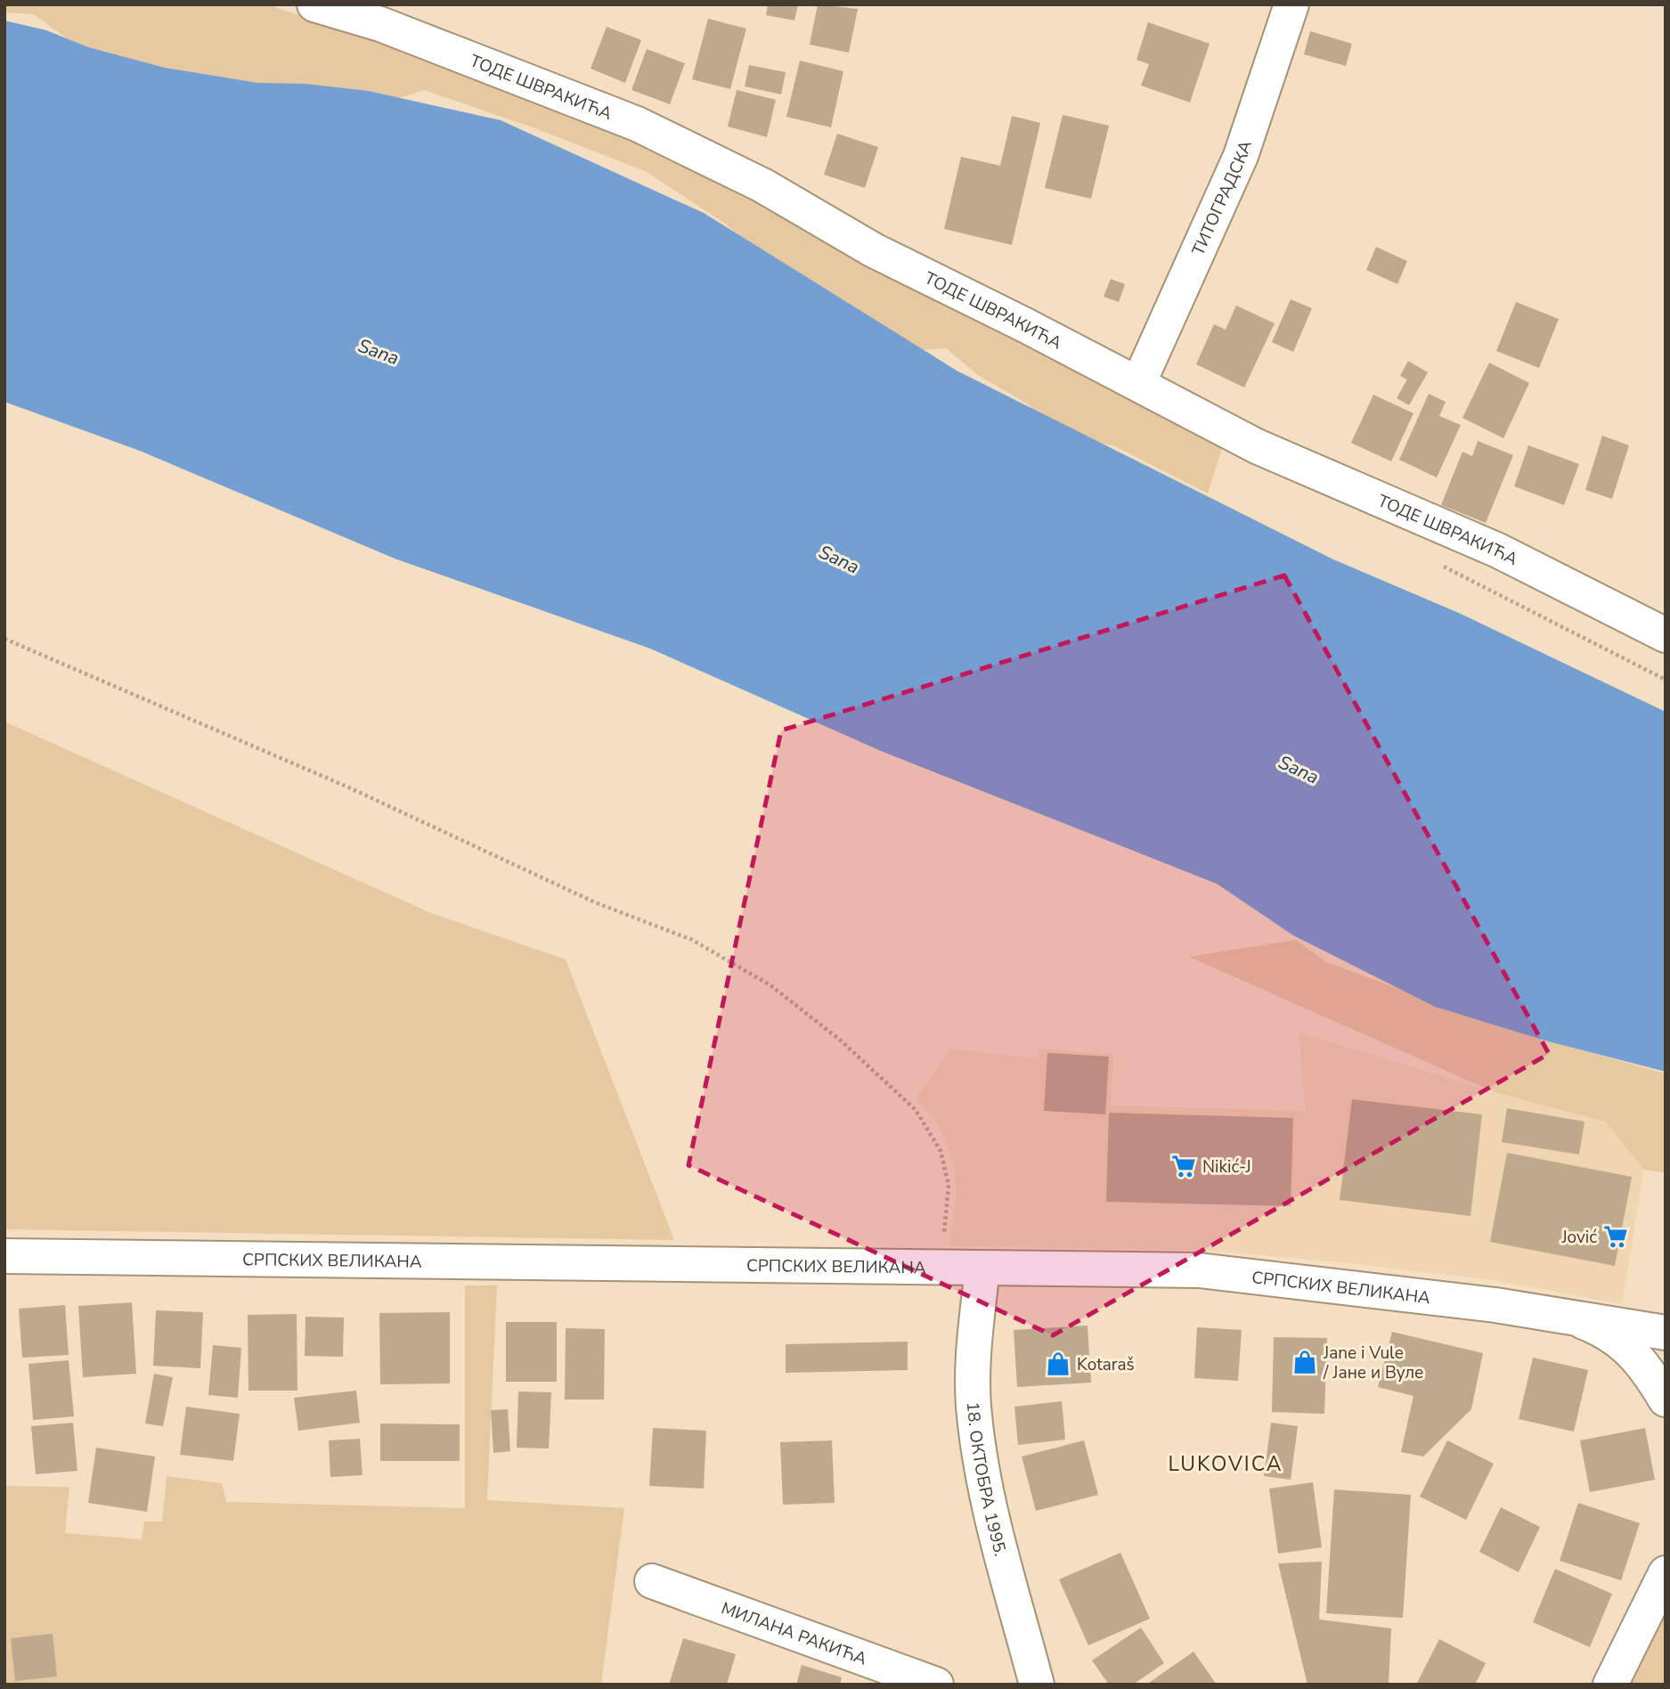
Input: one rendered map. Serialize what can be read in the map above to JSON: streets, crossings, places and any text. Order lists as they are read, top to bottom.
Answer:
{
  "streets": {
    "street": [
      "ТОДЕ ШВРАКИЋА",
      "ТИТОГРАДСКА",
      "СРПСКИХ ВЕЛИКАНА",
      "18. ОКТОБРА 1995.",
      "МИЛАНА РАКИЋА"
    ]
  },
  "crossings": [
    ["ТОДЕ ШВРАКИЋА", "ТИТОГРАДСКА"],
    ["СРПСКИХ ВЕЛИКАНА", "18. ОКТОБРА 1995."]
  ],
  "districts": ["LUKOVICA"],
  "water": ["Sana"],
  "places": {
    "supermarket": ["Nikić-J", "Jović"],
    "shop": ["Jane i Vule / Јане и Вуле", "Kotaraš"]
  }
}
